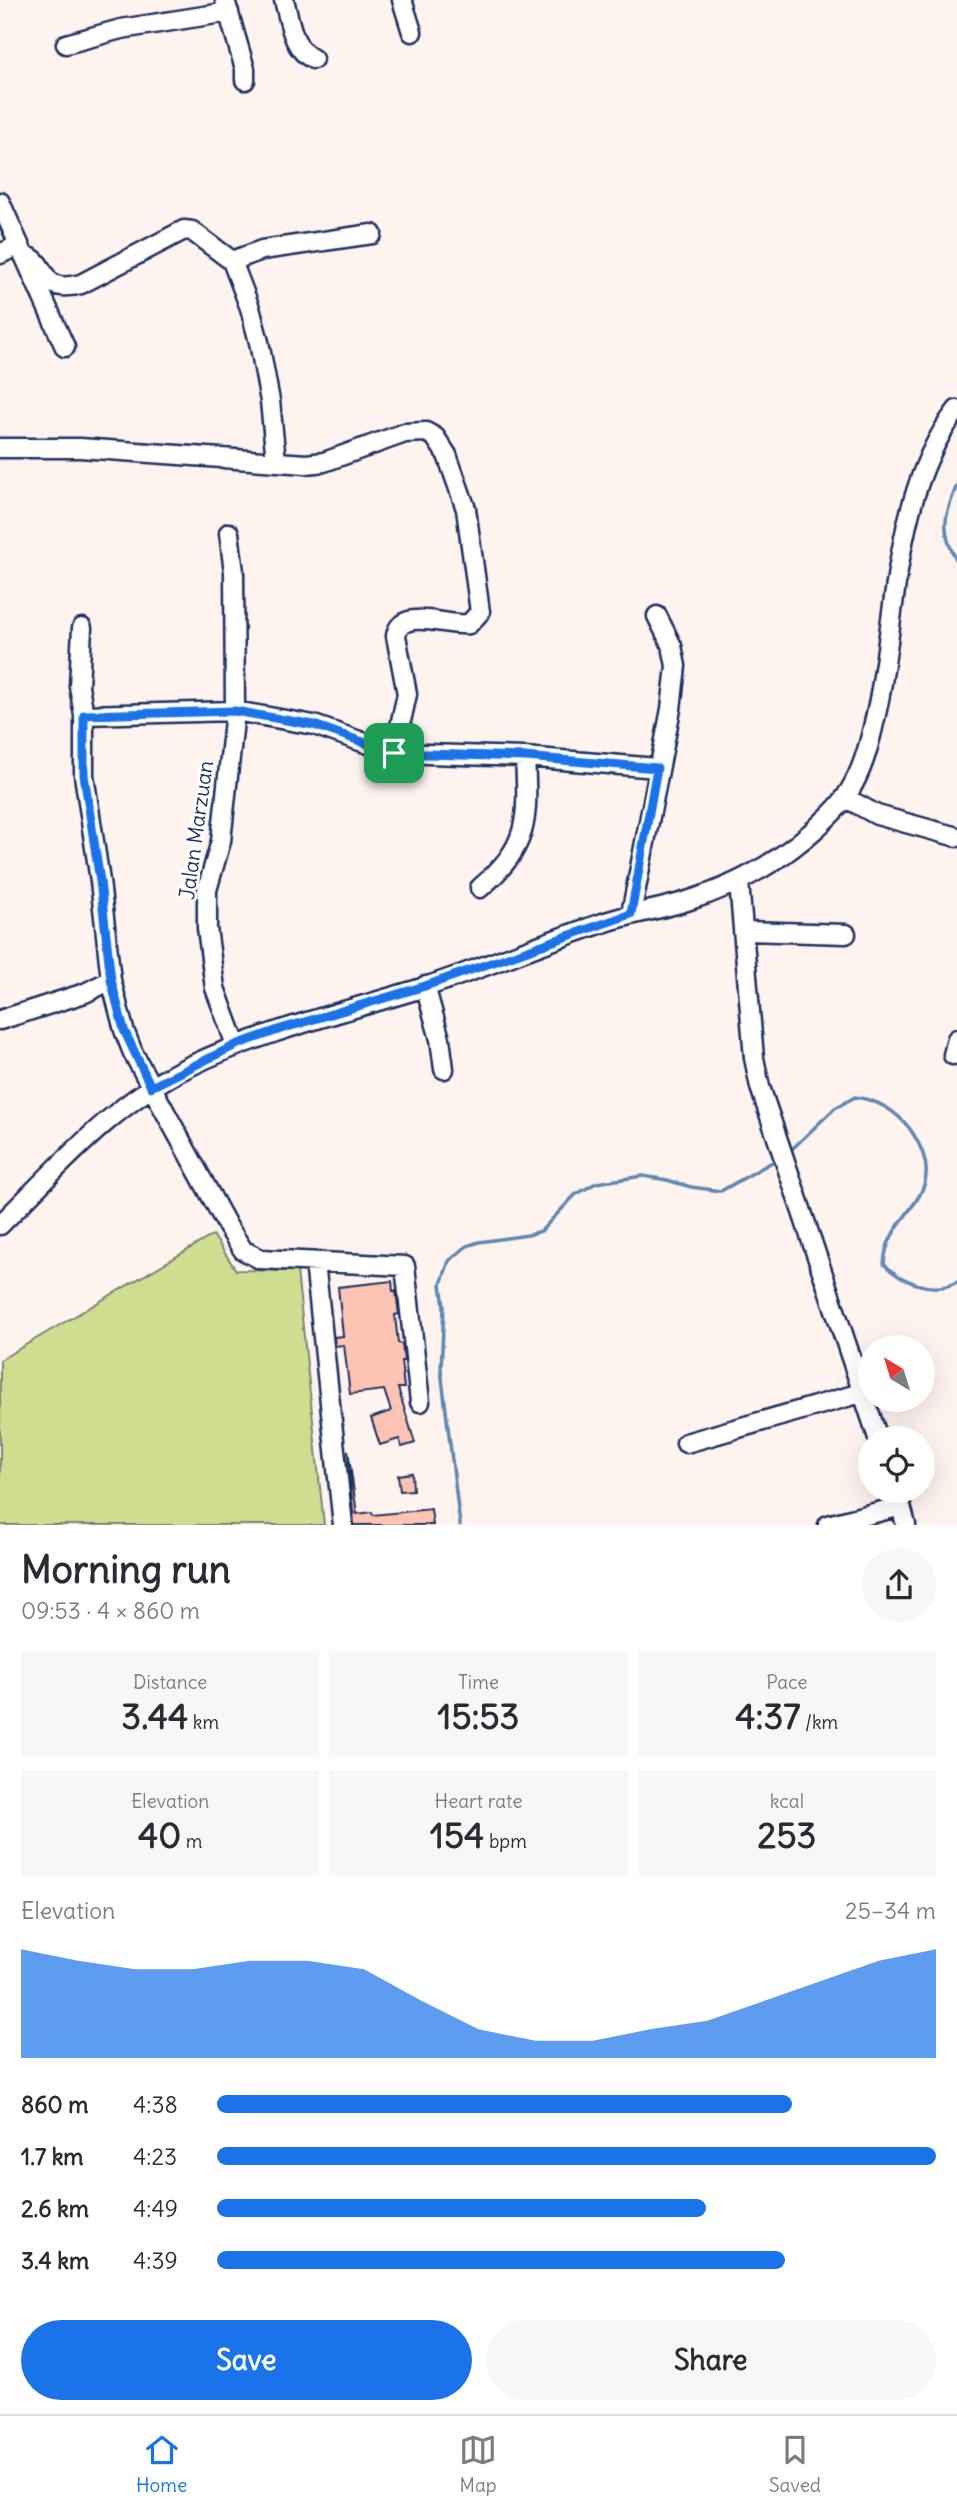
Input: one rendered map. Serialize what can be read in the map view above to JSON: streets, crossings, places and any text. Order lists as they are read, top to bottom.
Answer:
{
  "streets": {
    "street": ["Jalan Marzuan"]
  },
  "north": "top left",
  "page": {
    "heading": ["Morning run", "09:53 · 4 × 860 m"],
    "stats": [
      ["Distance", "3.44 km"],
      ["Time", "15:53"],
      ["Pace", "4:37 /km"],
      ["Elevation", "40 m"],
      ["Heart rate", "154 bpm"],
      ["kcal", "253"]
    ],
    "chart": ["Elevation", "25–34 m"],
    "list": [
      {
        "name": "860 m",
        "note": "4:38"
      },
      {
        "name": "1.7 km",
        "note": "4:23"
      },
      {
        "name": "2.6 km",
        "note": "4:49"
      },
      {
        "name": "3.4 km",
        "note": "4:39"
      }
    ],
    "buttons": ["Save", "Share"],
    "tabs": ["Home", "Map", "Saved"]
  }
}
